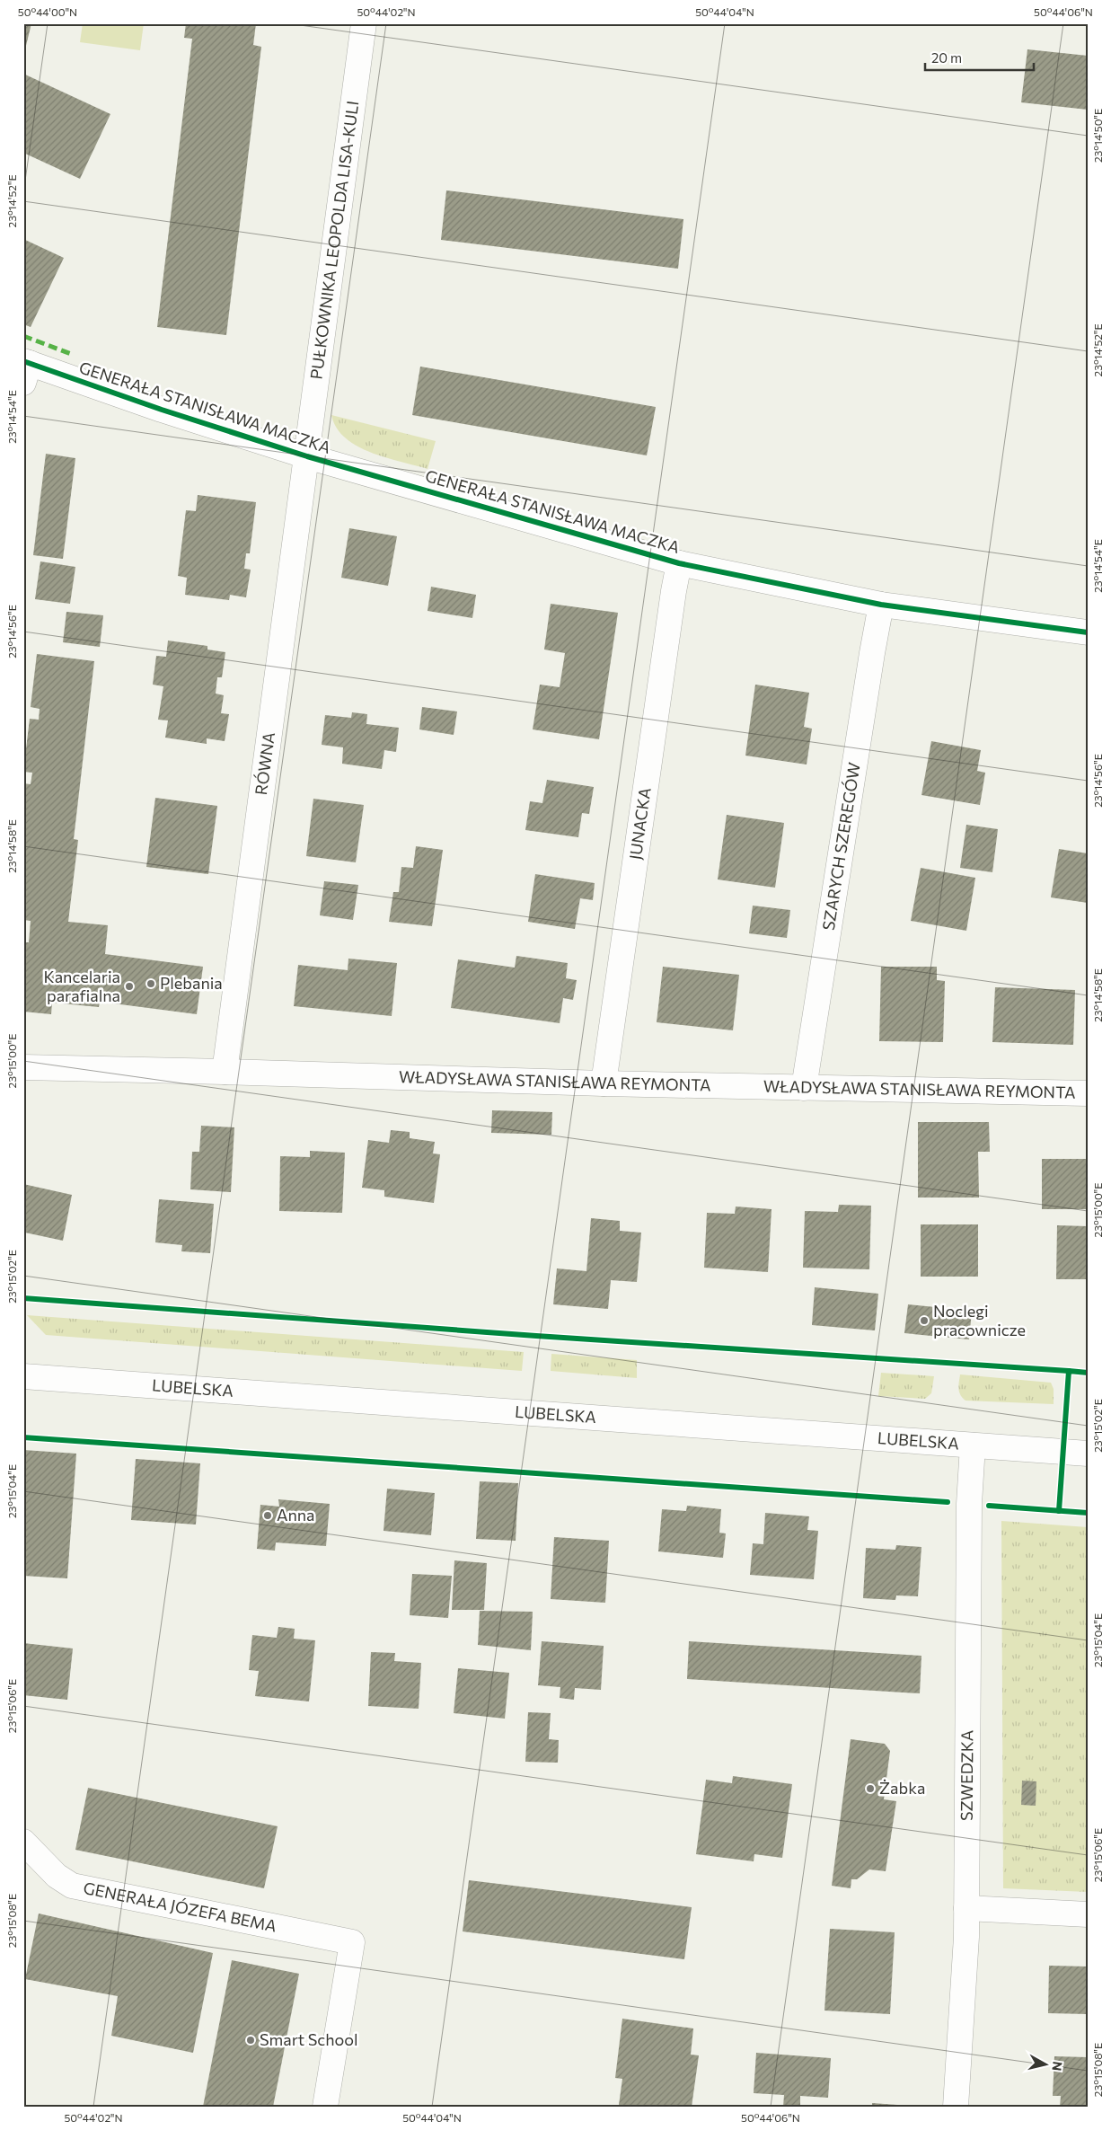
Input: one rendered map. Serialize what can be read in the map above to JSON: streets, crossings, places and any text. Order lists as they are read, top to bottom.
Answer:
{
  "streets": {
    "street": [
      "PUŁKOWNIKA LEOPOLDA LISA-KULI",
      "GENERAŁA STANISŁAWA MACZKA",
      "RÓWNA",
      "JUNACKA",
      "SZARYCH SZEREGÓW",
      "WŁADYSŁAWA STANISŁAWA REYMONTA",
      "LUBELSKA",
      "SZWEDZKA",
      "GENERAŁA JÓZEFA BEMA"
    ]
  },
  "crossings": [
    ["PUŁKOWNIKA LEOPOLDA LISA-KULI", "GENERAŁA STANISŁAWA MACZKA"],
    ["PUŁKOWNIKA LEOPOLDA LISA-KULI", "RÓWNA"],
    ["GENERAŁA STANISŁAWA MACZKA", "RÓWNA"],
    ["GENERAŁA STANISŁAWA MACZKA", "JUNACKA"],
    ["GENERAŁA STANISŁAWA MACZKA", "SZARYCH SZEREGÓW"],
    ["RÓWNA", "WŁADYSŁAWA STANISŁAWA REYMONTA"],
    ["JUNACKA", "WŁADYSŁAWA STANISŁAWA REYMONTA"],
    ["SZARYCH SZEREGÓW", "WŁADYSŁAWA STANISŁAWA REYMONTA"],
    ["LUBELSKA", "SZWEDZKA"]
  ],
  "places": [
    "Plebania",
    "Kancelaria parafialna",
    "Noclegi pracownicze",
    "Anna",
    "Żabka",
    "Smart School"
  ],
  "scale_bar": "20 m",
  "north": "right",
  "coordinates": [
    "50°44'00\"N",
    "50°44'02\"N",
    "50°44'04\"N",
    "50°44'06\"N",
    "23°14'50\"E",
    "23°14'52\"E",
    "23°14'54\"E",
    "23°14'56\"E",
    "23°14'58\"E",
    "23°15'00\"E",
    "23°15'02\"E",
    "23°15'04\"E",
    "23°15'06\"E",
    "23°15'08\"E"
  ]
}
